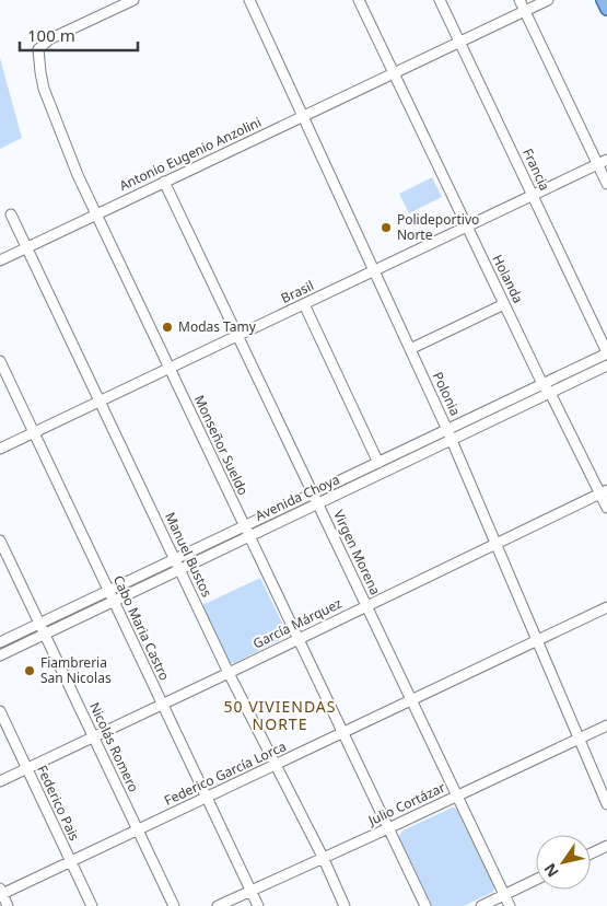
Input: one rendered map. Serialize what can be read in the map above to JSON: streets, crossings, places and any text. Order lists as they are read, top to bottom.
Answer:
{
  "streets": {
    "street": [
      "Antonio Eugenio Anzolini",
      "Francia",
      "Holanda",
      "Brasil",
      "Polonia",
      "Monseñor Sueldo",
      "Avenida Choya",
      "Virgen Morena",
      "Manuel Bustos",
      "García Márquez",
      "Cabo Maria Castro",
      "Nicolás Romero",
      "Federico García Lorca",
      "Federico Pais",
      "Julio Cortázar"
    ]
  },
  "crossings": [
    ["Antonio Eugenio Anzolini", "Francia"],
    ["Antonio Eugenio Anzolini", "Holanda"],
    ["Antonio Eugenio Anzolini", "Polonia"],
    ["Antonio Eugenio Anzolini", "Monseñor Sueldo"],
    ["Antonio Eugenio Anzolini", "Virgen Morena"],
    ["Antonio Eugenio Anzolini", "Manuel Bustos"],
    ["Francia", "Brasil"],
    ["Francia", "Avenida Choya"],
    ["Holanda", "Brasil"],
    ["Holanda", "Avenida Choya"],
    ["Holanda", "García Márquez"],
    ["Brasil", "Polonia"],
    ["Brasil", "Monseñor Sueldo"],
    ["Brasil", "Virgen Morena"],
    ["Brasil", "Manuel Bustos"],
    ["Brasil", "Cabo Maria Castro"],
    ["Polonia", "Avenida Choya"],
    ["Polonia", "García Márquez"],
    ["Polonia", "Federico García Lorca"],
    ["Polonia", "Julio Cortázar"],
    ["Monseñor Sueldo", "Avenida Choya"],
    ["Monseñor Sueldo", "García Márquez"],
    ["Monseñor Sueldo", "Federico García Lorca"],
    ["Monseñor Sueldo", "Julio Cortázar"],
    ["Avenida Choya", "Virgen Morena"],
    ["Avenida Choya", "Manuel Bustos"],
    ["Avenida Choya", "Cabo Maria Castro"],
    ["Avenida Choya", "Nicolás Romero"],
    ["Virgen Morena", "García Márquez"],
    ["Virgen Morena", "Federico García Lorca"],
    ["Virgen Morena", "Julio Cortázar"],
    ["Manuel Bustos", "García Márquez"],
    ["Manuel Bustos", "Federico García Lorca"],
    ["Manuel Bustos", "Julio Cortázar"],
    ["García Márquez", "Cabo Maria Castro"],
    ["García Márquez", "Nicolás Romero"],
    ["García Márquez", "Federico Pais"],
    ["Cabo Maria Castro", "Federico García Lorca"],
    ["Cabo Maria Castro", "Julio Cortázar"],
    ["Nicolás Romero", "Federico García Lorca"],
    ["Federico García Lorca", "Federico Pais"]
  ],
  "districts": ["50 VIVIENDAS NORTE"],
  "places": ["Polideportivo Norte", "Modas Tamy", "Fiambreria San Nicolas"],
  "scale_bar": "100 m",
  "north": "bottom left"
}
